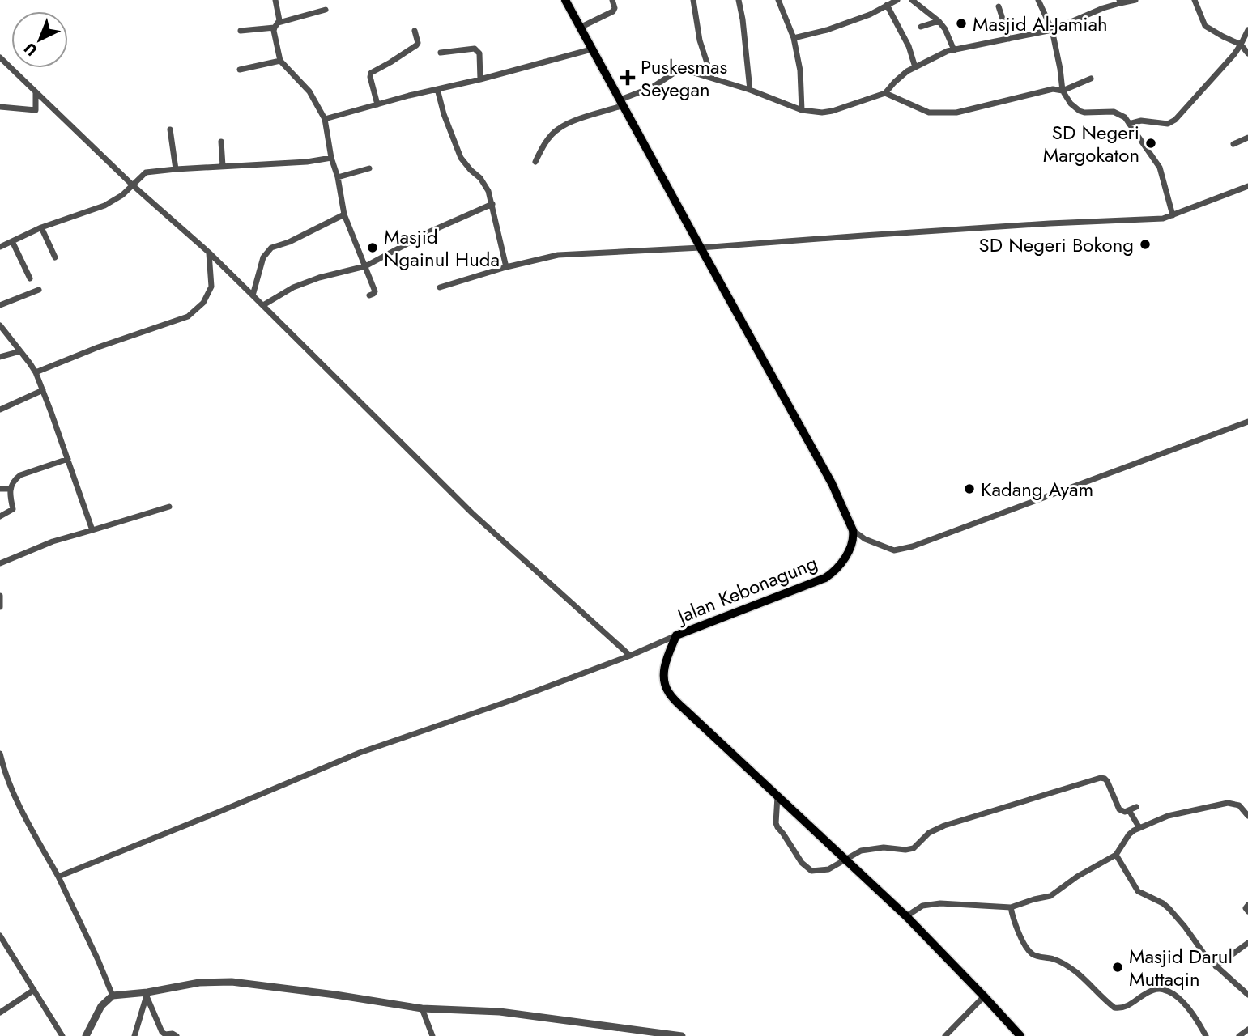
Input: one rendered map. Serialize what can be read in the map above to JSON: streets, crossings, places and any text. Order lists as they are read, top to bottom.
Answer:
{
  "streets": {
    "main road": ["Jalan Kebonagung"]
  },
  "places": {
    "other": [
      "Masjid Al-Jamiah",
      "SD Negeri Margokaton",
      "SD Negeri Bokong",
      "Masjid Ngainul Huda",
      "Kadang Ayam",
      "Masjid Darul Muttaqin"
    ],
    "health": ["Puskesmas Seyegan"]
  },
  "north": "bottom left"
}
